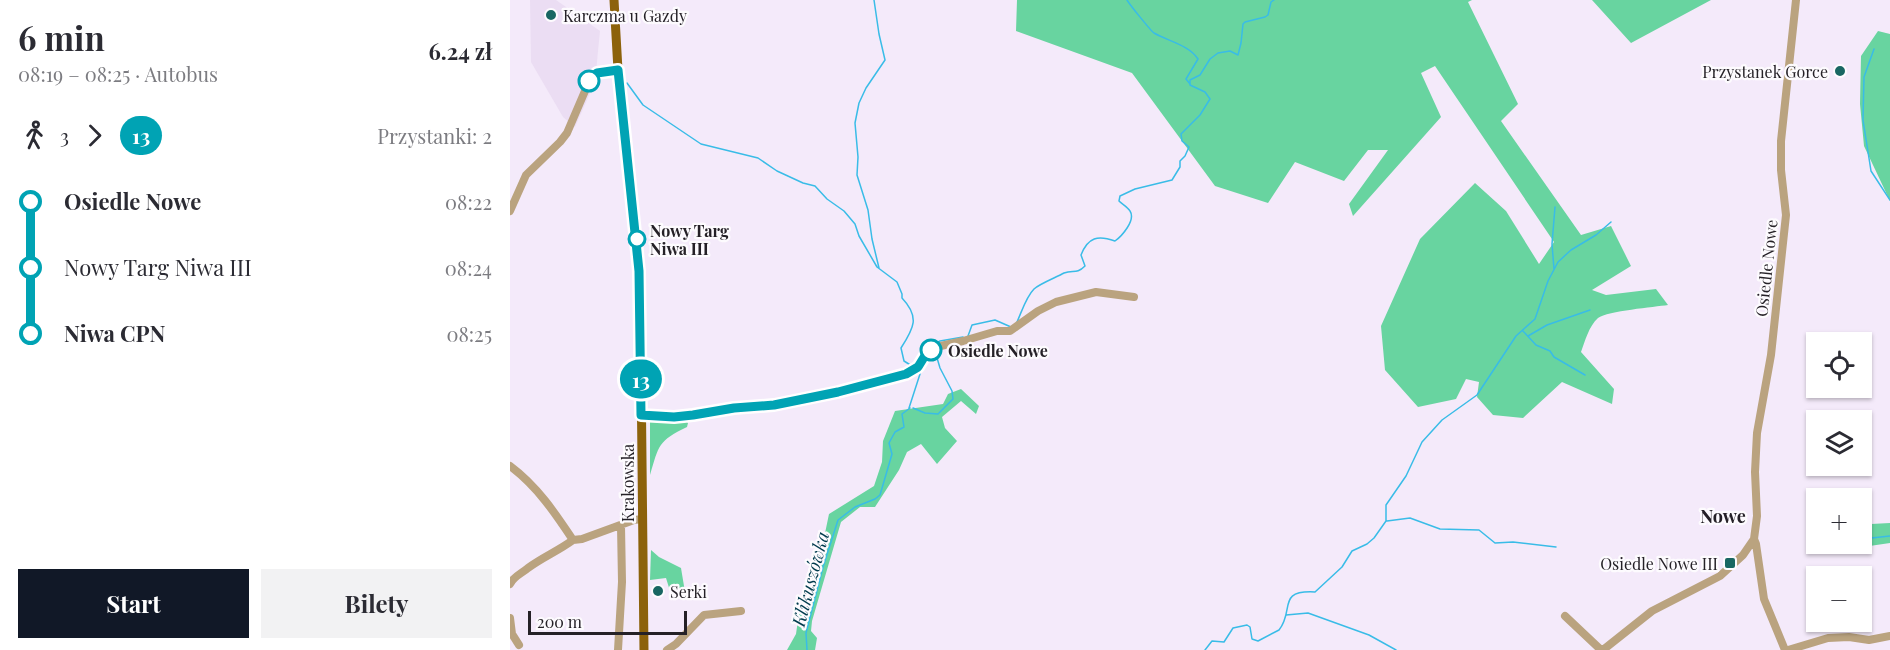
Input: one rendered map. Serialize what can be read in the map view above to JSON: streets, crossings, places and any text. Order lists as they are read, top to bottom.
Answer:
{
  "streets": {
    "main road": ["Krakowska"],
    "street": ["Osiedle Nowe"]
  },
  "districts": ["Nowe"],
  "water": ["Klikuszówka"],
  "places": {
    "other": [
      "Karczma u Gazdy",
      "Przystanek Gorce",
      "Nowy Targ Niwa III",
      "Osiedle Nowe",
      "Serki"
    ],
    "transit": ["Osiedle Nowe III"]
  },
  "lines": ["bus line 13"],
  "scale_bar": "200 m",
  "page": {
    "heading": ["6 min", "08:19 – 08:25 · Autobus", "6.24 zł"],
    "on_map": "13",
    "legs": ["3", "13", "Przystanki: 2"],
    "list": [
      {
        "name": "Osiedle Nowe",
        "value": "08:22"
      },
      {
        "name": "Nowy Targ Niwa III",
        "value": "08:24"
      },
      {
        "name": "Niwa CPN",
        "value": "08:25"
      }
    ],
    "map_buttons": ["+", "−"],
    "buttons": ["Start", "Bilety"],
    "scale": "200 m"
  }
}
